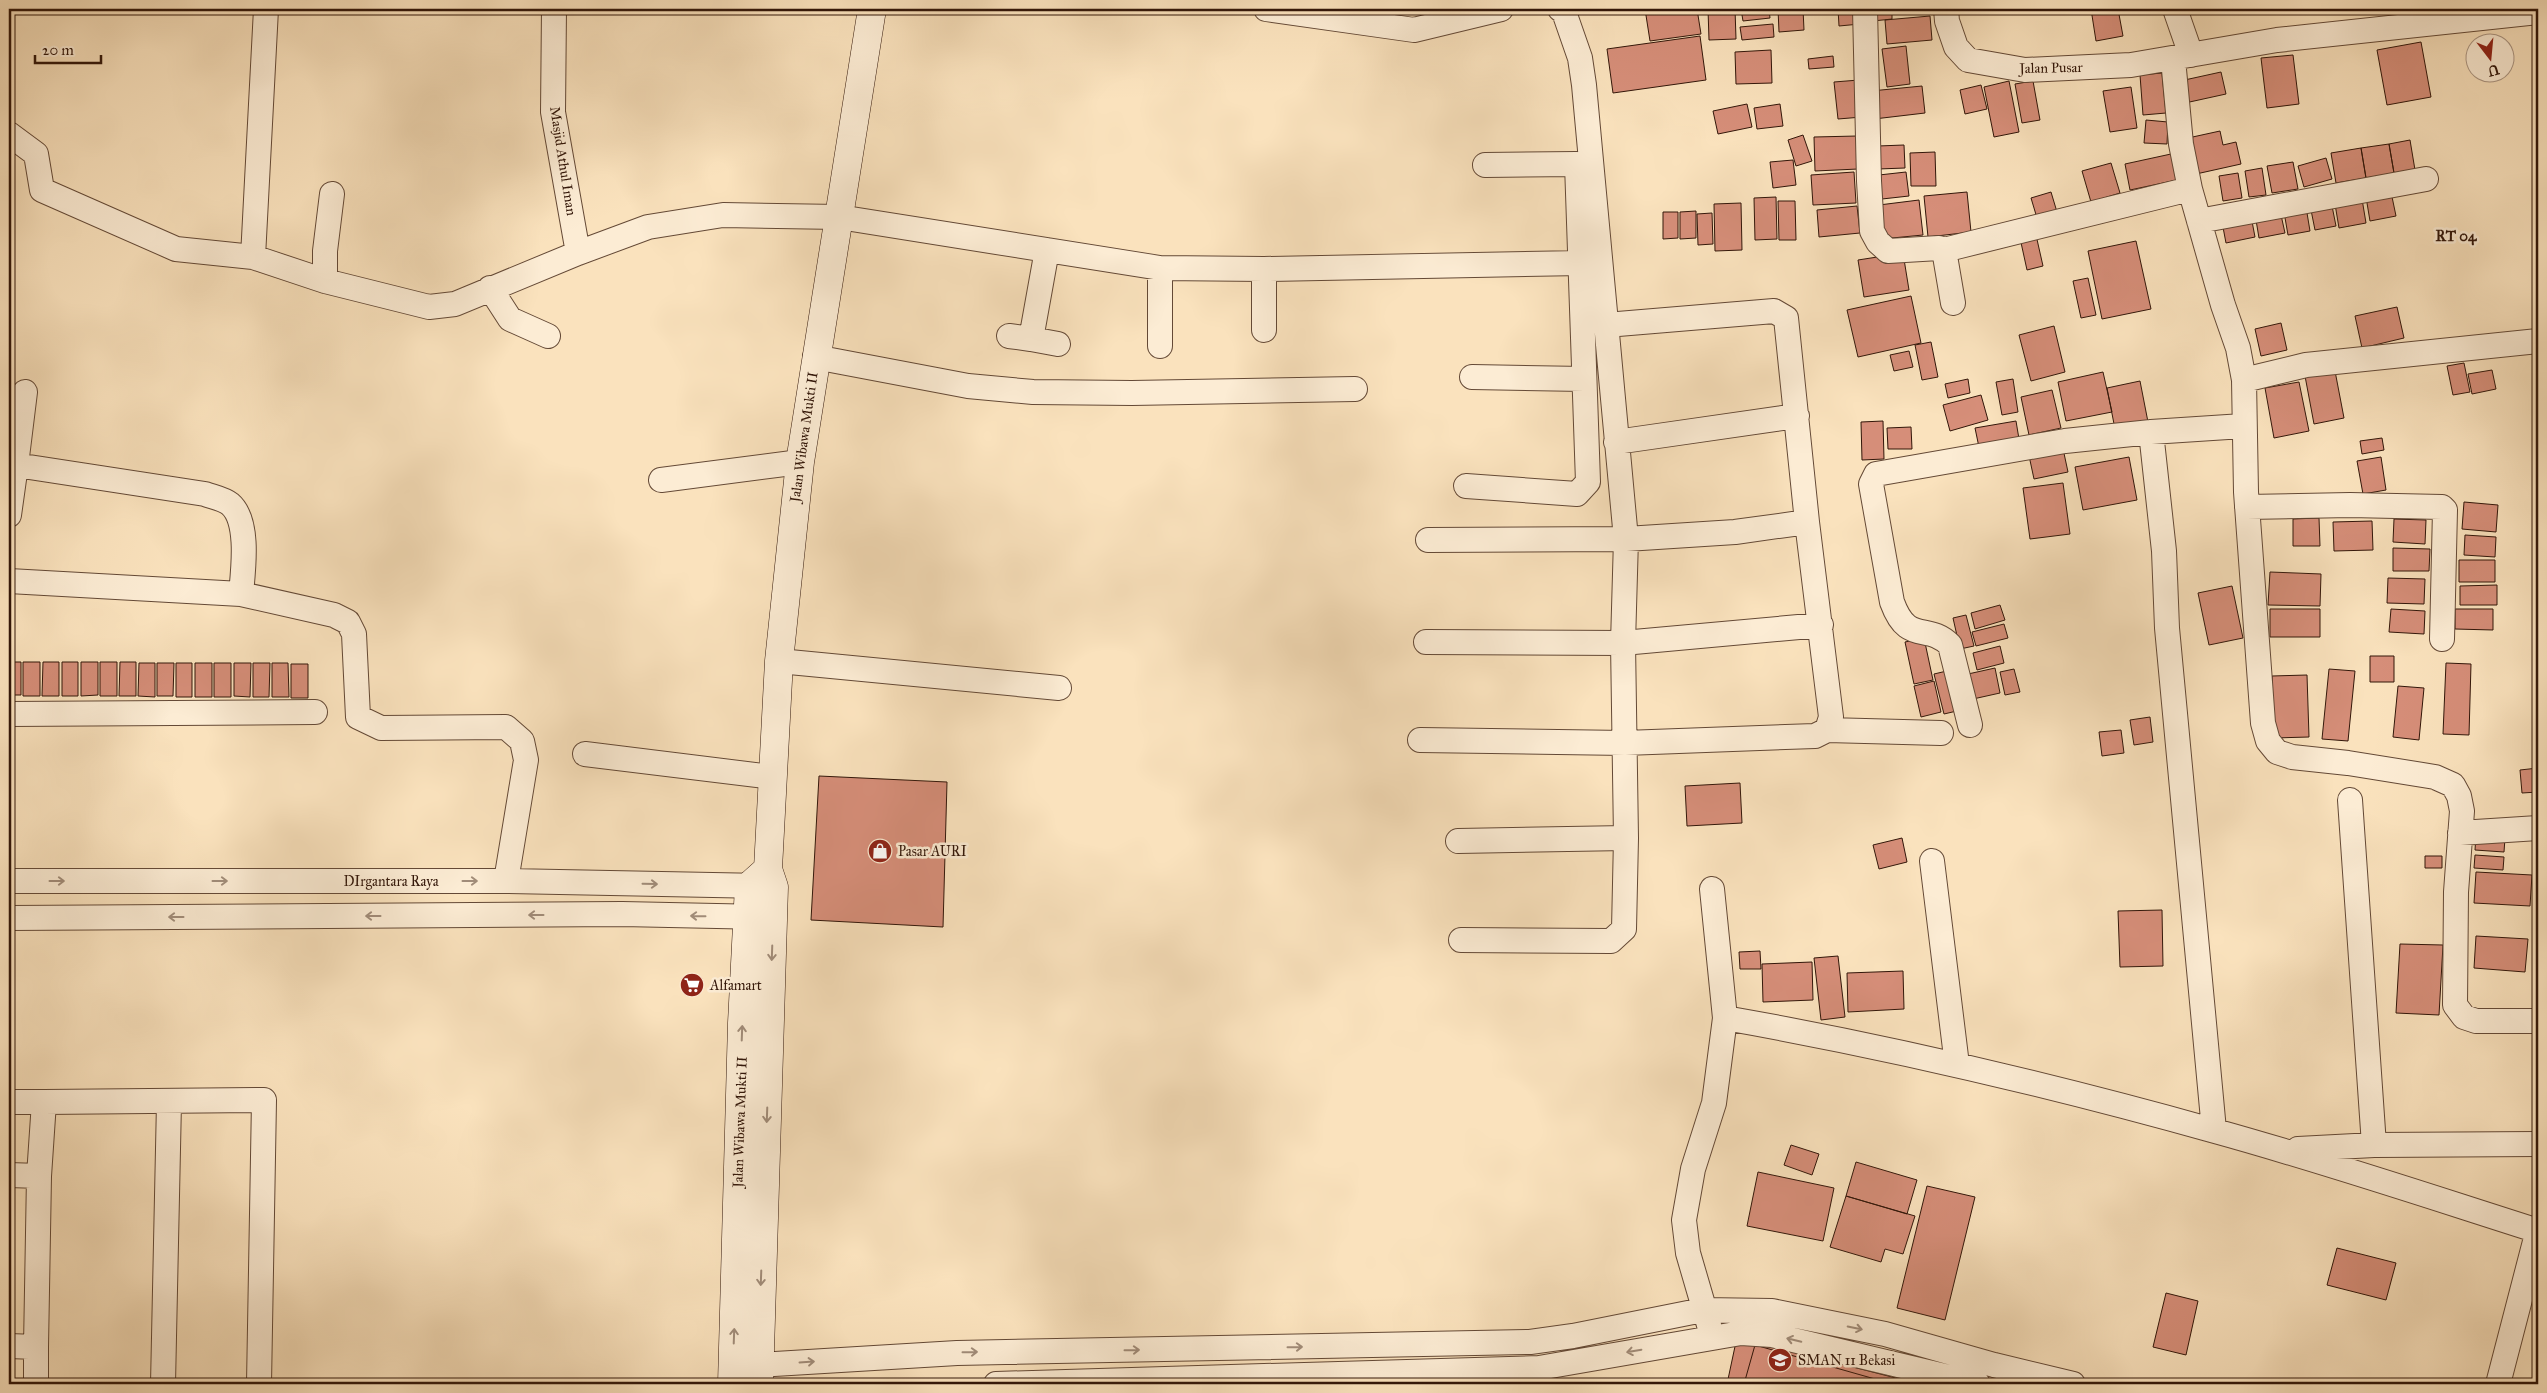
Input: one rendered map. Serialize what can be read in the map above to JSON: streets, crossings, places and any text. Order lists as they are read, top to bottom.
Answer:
{
  "streets": {
    "main road": ["Jalan Wibawa Mukti II"],
    "street": ["Jalan Pusar", "Masjid Athul Iman", "DIrgantara Raya"]
  },
  "crossings": [
    ["Jalan Wibawa Mukti II", "DIrgantara Raya"]
  ],
  "districts": ["RT 04"],
  "places": {
    "shop": ["Pasar AURI"],
    "supermarket": ["Alfamart"],
    "school or university": ["SMAN 11 Bekasi"]
  },
  "scale_bar": "20 m",
  "north": "bottom"
}
